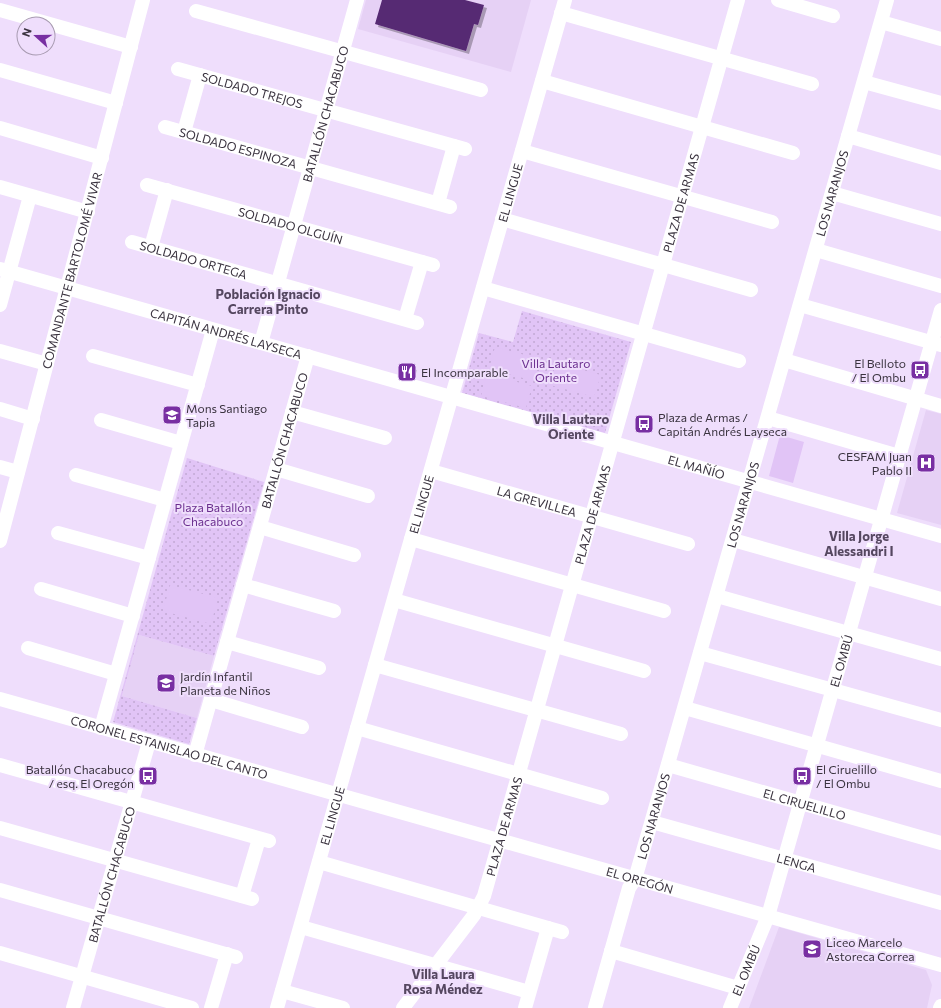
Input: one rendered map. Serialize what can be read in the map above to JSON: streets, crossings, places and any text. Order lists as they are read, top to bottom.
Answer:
{
  "streets": {
    "street": [
      "SOLDADO TREJOS",
      "BATALLÓN CHACABUCO",
      "SOLDADO ESPINOZA",
      "EL LINGUE",
      "LOS NARANJOS",
      "PLAZA DE ARMAS",
      "SOLDADO OLGUÍN",
      "SOLDADO ORTEGA",
      "COMANDANTE BARTOLOMÉ VIVAR",
      "CAPITÁN ANDRÉS LAYSECA",
      "EL MAÑÍO",
      "LA GREVILLEA",
      "EL OMBÚ",
      "CORONEL ESTANISLAO DEL CANTO",
      "EL CIRUELILLO",
      "LENGA",
      "EL OREGÓN"
    ]
  },
  "crossings": [
    ["SOLDADO TREJOS", "BATALLÓN CHACABUCO"],
    ["SOLDADO TREJOS", "SOLDADO ESPINOZA"],
    ["BATALLÓN CHACABUCO", "SOLDADO ESPINOZA"],
    ["BATALLÓN CHACABUCO", "SOLDADO OLGUÍN"],
    ["BATALLÓN CHACABUCO", "SOLDADO ORTEGA"],
    ["BATALLÓN CHACABUCO", "CAPITÁN ANDRÉS LAYSECA"],
    ["BATALLÓN CHACABUCO", "CORONEL ESTANISLAO DEL CANTO"],
    ["EL LINGUE", "CAPITÁN ANDRÉS LAYSECA"],
    ["EL LINGUE", "EL MAÑÍO"],
    ["EL LINGUE", "LA GREVILLEA"],
    ["EL LINGUE", "CORONEL ESTANISLAO DEL CANTO"],
    ["EL LINGUE", "EL OREGÓN"],
    ["LOS NARANJOS", "EL MAÑÍO"],
    ["LOS NARANJOS", "EL CIRUELILLO"],
    ["LOS NARANJOS", "LENGA"],
    ["LOS NARANJOS", "EL OREGÓN"],
    ["PLAZA DE ARMAS", "EL MAÑÍO"],
    ["PLAZA DE ARMAS", "LA GREVILLEA"],
    ["PLAZA DE ARMAS", "EL OREGÓN"],
    ["SOLDADO OLGUÍN", "SOLDADO ORTEGA"],
    ["COMANDANTE BARTOLOMÉ VIVAR", "CAPITÁN ANDRÉS LAYSECA"],
    ["CAPITÁN ANDRÉS LAYSECA", "EL MAÑÍO"],
    ["EL MAÑÍO", "EL OMBÚ"],
    ["EL OMBÚ", "EL CIRUELILLO"],
    ["EL OMBÚ", "LENGA"],
    ["EL OMBÚ", "EL OREGÓN"],
    ["CORONEL ESTANISLAO DEL CANTO", "EL OREGÓN"]
  ],
  "districts": [
    "Población Ignacio Carrera Pinto",
    "Villa Lautaro Oriente",
    "Villa Jorge Alessandri I",
    "Villa Laura Rosa Méndez"
  ],
  "parks": ["Villa Lautaro Oriente", "Plaza Batallón Chacabuco"],
  "places": {
    "bus stop": [
      "El Belloto / El Ombu",
      "Plaza de Armas / Capitán Andrés Layseca",
      "Batallón Chacabuco / esq. El Oregón",
      "El Ciruelillo / El Ombu"
    ],
    "restaurant": ["El Incomparable"],
    "school or university": ["Mons Santiago Tapia", "Jardín Infantil Planeta de Niños", "Liceo Marcelo Astoreca Correa"],
    "hospital": ["CESFAM Juan Pablo II"]
  },
  "north": "left"
}
